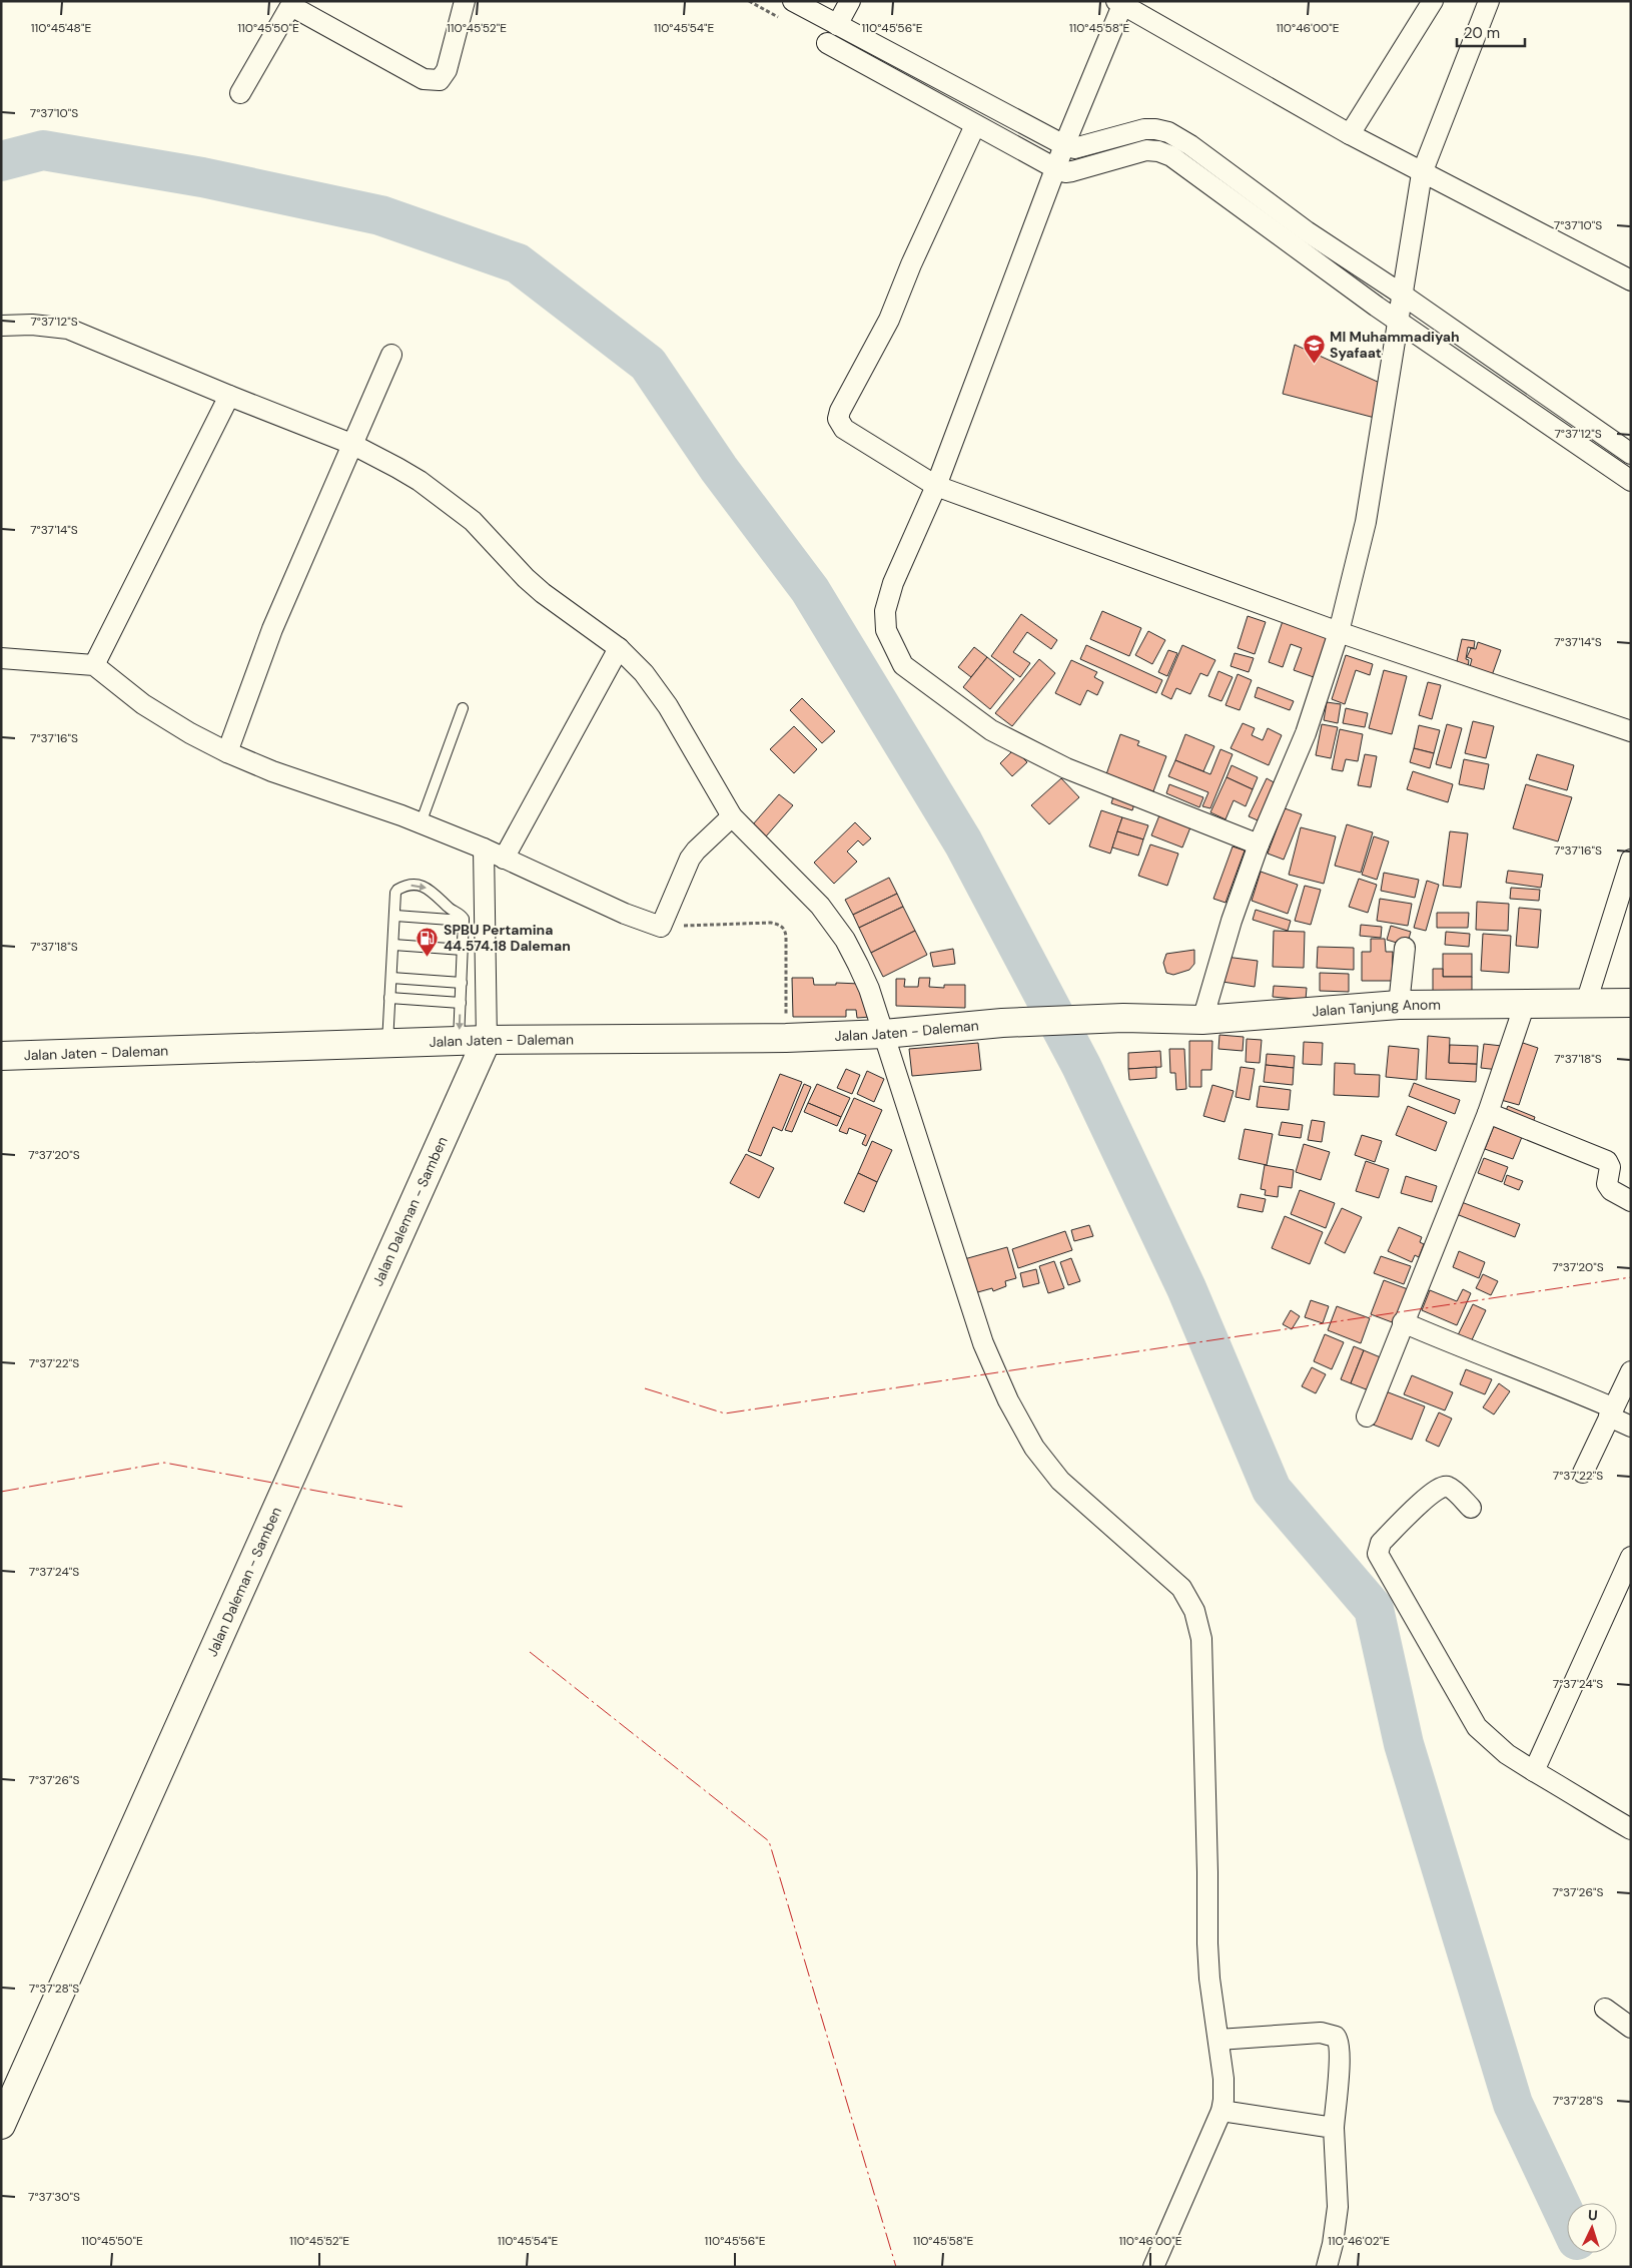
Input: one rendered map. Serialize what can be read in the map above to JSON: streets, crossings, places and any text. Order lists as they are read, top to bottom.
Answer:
{
  "streets": {
    "main road": ["Jalan Tanjung Anom", "Jalan Jaten - Daleman", "Jalan Daleman - Samben"]
  },
  "crossings": [
    ["Jalan Tanjung Anom", "Jalan Jaten - Daleman"],
    ["Jalan Jaten - Daleman", "Jalan Daleman - Samben"]
  ],
  "places": {
    "school or university": ["MI Muhammadiyah Syafaat"],
    "fuel station": ["SPBU Pertamina 44.574.18 Daleman"]
  },
  "scale_bar": "20 m",
  "north": "top",
  "coordinates": [
    "110°45'48\"E",
    "110°45'50\"E",
    "110°45'52\"E",
    "110°45'54\"E",
    "110°45'56\"E",
    "110°45'58\"E",
    "110°46'00\"E",
    "7°37'10\"S",
    "7°37'12\"S",
    "7°37'14\"S",
    "7°37'16\"S",
    "7°37'18\"S",
    "7°37'20\"S",
    "7°37'22\"S",
    "7°37'24\"S",
    "7°37'26\"S",
    "7°37'28\"S",
    "7°37'30\"S",
    "110°46'02\"E"
  ]
}
